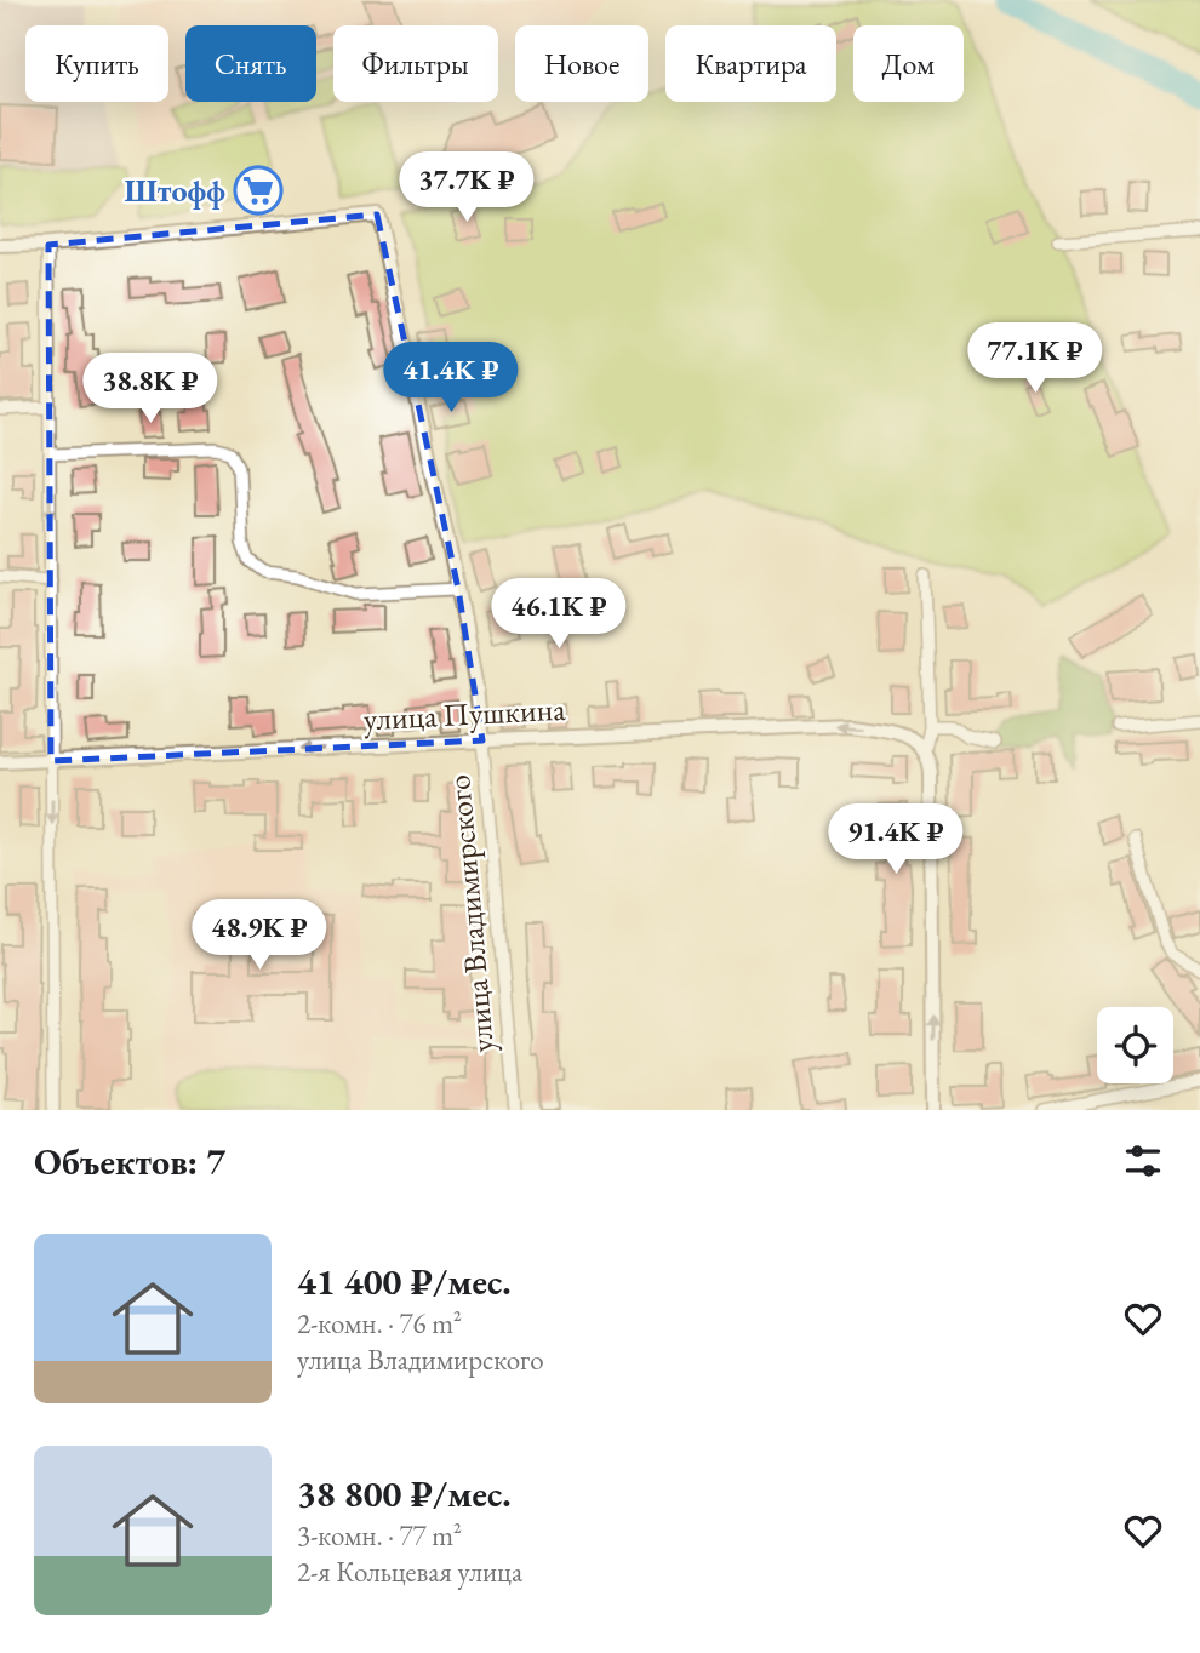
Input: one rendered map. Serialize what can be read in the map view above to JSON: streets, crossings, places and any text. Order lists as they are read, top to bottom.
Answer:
{
  "streets": {
    "street": ["улица Пушкина", "улица Владимирского"]
  },
  "crossings": [
    ["улица Пушкина", "улица Владимирского"]
  ],
  "one_way": ["улица Пушкина"],
  "places": {
    "supermarket": ["Штофф"]
  },
  "page": {
    "chip": [
      "Купить",
      "Снять",
      "Фильтры",
      "Новое",
      "Квартира",
      "Дом"
    ],
    "price": [
      "37.7K ₽",
      "77.1K ₽",
      "41.4K ₽",
      "38.8K ₽",
      "46.1K ₽",
      "91.4K ₽",
      "48.9K ₽"
    ],
    "heading": "Объектов: 7",
    "list": [
      {
        "name": "41 400 ₽/мес.",
        "note": "2-комн. · 76 m² · улица Владимирского"
      },
      {
        "name": "38 800 ₽/мес.",
        "note": "3-комн. · 77 m² · 2-я Кольцевая улица"
      }
    ]
  }
}
